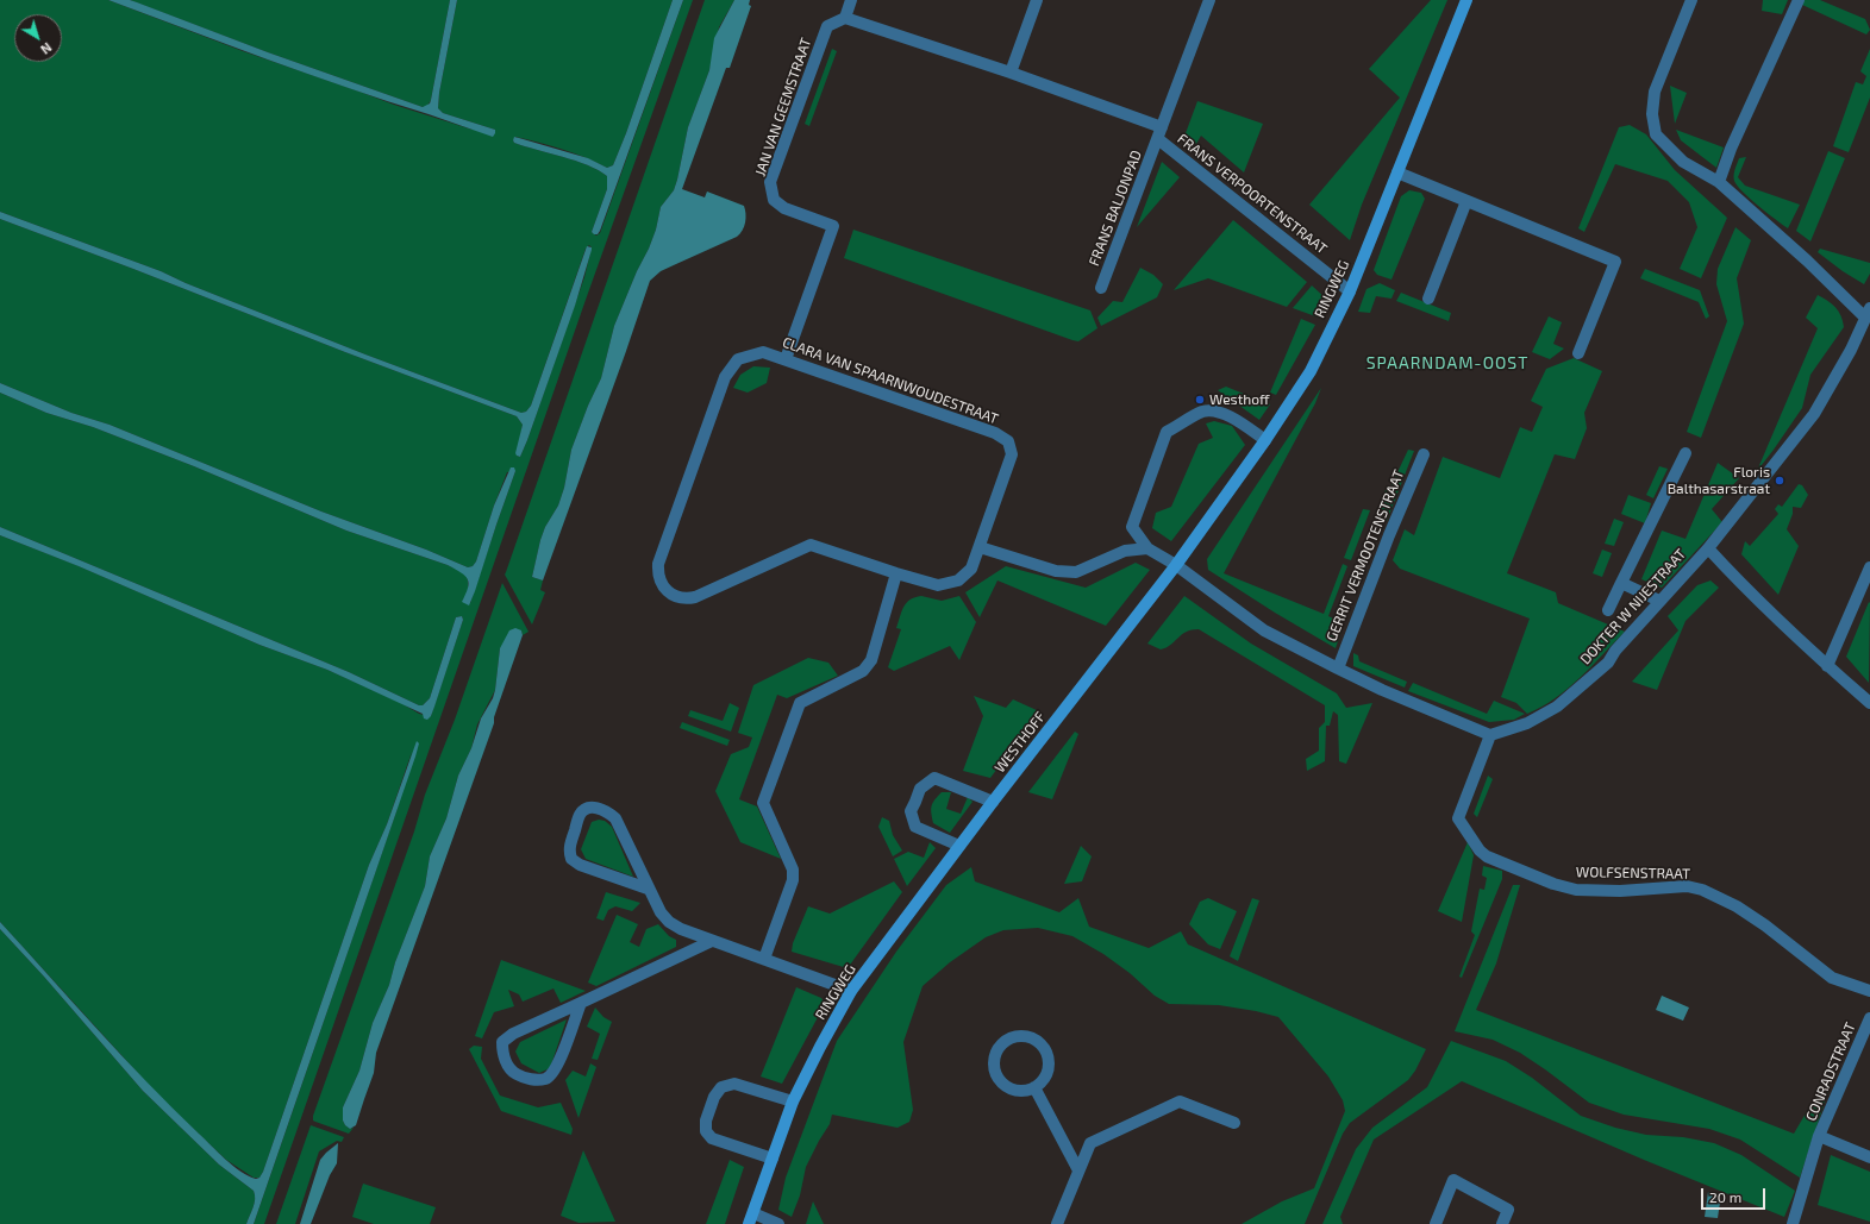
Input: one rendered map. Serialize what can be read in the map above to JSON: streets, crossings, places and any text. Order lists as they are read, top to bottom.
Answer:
{
  "streets": {
    "street": [
      "JAN VAN GEEMSTRAAT",
      "FRANS VERPOORTENSTRAAT",
      "FRANS BALJONPAD",
      "RINGWEG",
      "CLARA VAN SPAARNWOUDESTRAAT",
      "GERRIT VERMOOTENSTRAAT",
      "DOKTER W NIJESTRAAT",
      "WESTHOFF",
      "WOLFSENSTRAAT",
      "CONRADSTRAAT"
    ]
  },
  "crossings": [
    ["JAN VAN GEEMSTRAAT", "CLARA VAN SPAARNWOUDESTRAAT"],
    ["FRANS VERPOORTENSTRAAT", "FRANS BALJONPAD"],
    ["FRANS VERPOORTENSTRAAT", "RINGWEG"],
    ["RINGWEG", "WESTHOFF"],
    ["DOKTER W NIJESTRAAT", "WOLFSENSTRAAT"]
  ],
  "districts": ["SPAARNDAM-OOST"],
  "places": ["Westhoff", "Floris Balthasarstraat"],
  "scale_bar": "20 m",
  "north": "bottom right"
}
